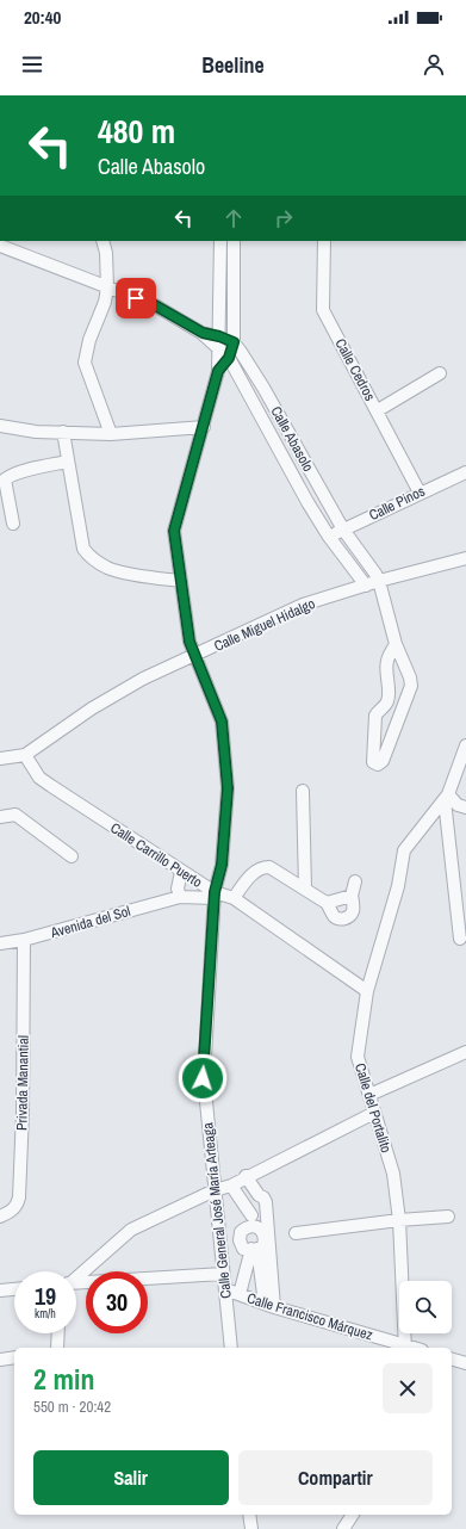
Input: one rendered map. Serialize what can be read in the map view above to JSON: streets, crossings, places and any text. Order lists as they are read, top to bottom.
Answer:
{
  "streets": {
    "street": [
      "Calle Cedros",
      "Calle Abasolo",
      "Calle Pinos",
      "Calle Miguel Hidalgo",
      "Calle Carrillo Puerto",
      "Avenida del Sol",
      "Privada Manantial",
      "Calle del Portalito",
      "Calle General José María Arteaga",
      "Calle Francisco Márquez"
    ]
  },
  "crossings": [
    ["Calle Cedros", "Calle Pinos"],
    ["Calle Abasolo", "Calle Pinos"],
    ["Calle Abasolo", "Calle Miguel Hidalgo"],
    ["Calle Abasolo", "Calle General José María Arteaga"],
    ["Calle Miguel Hidalgo", "Calle Carrillo Puerto"],
    ["Calle Miguel Hidalgo", "Calle General José María Arteaga"],
    ["Calle Carrillo Puerto", "Avenida del Sol"],
    ["Calle Carrillo Puerto", "Calle del Portalito"],
    ["Calle Carrillo Puerto", "Calle General José María Arteaga"],
    ["Avenida del Sol", "Privada Manantial"],
    ["Avenida del Sol", "Calle General José María Arteaga"],
    ["Calle del Portalito", "Calle Francisco Márquez"],
    ["Calle General José María Arteaga", "Calle Francisco Márquez"]
  ],
  "page": {
    "status": "20:40",
    "header": "Beeline",
    "turn": ["480 m", "Calle Abasolo"],
    "speed": "19 km/h",
    "limit": "30",
    "heading": ["2 min", "550 m · 20:42"],
    "buttons": ["Salir", "Compartir"]
  }
}
